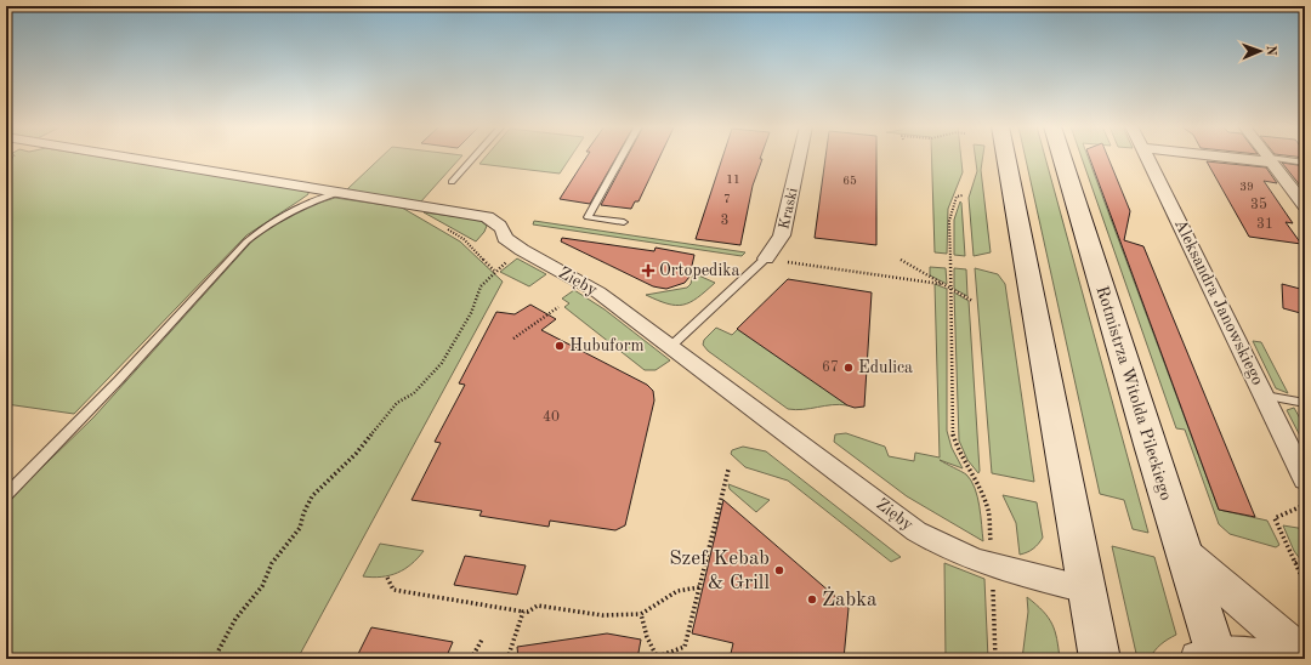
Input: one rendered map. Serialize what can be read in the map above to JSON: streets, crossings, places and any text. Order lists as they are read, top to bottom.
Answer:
{
  "streets": {
    "main road": ["Rotmistrza Witolda Pileckiego"],
    "street": ["Kraski", "Zięby", "Aleksandra Janowskiego"]
  },
  "places": {
    "health": ["Ortopedika"],
    "other": [
      "Hubuform",
      "Edulica",
      "Szef Kebab & Grill",
      "Żabka"
    ]
  },
  "house_numbers": [
    "11",
    "65",
    "39",
    "7",
    "35",
    "3",
    "31",
    "67",
    "40"
  ],
  "north": "right"
}
